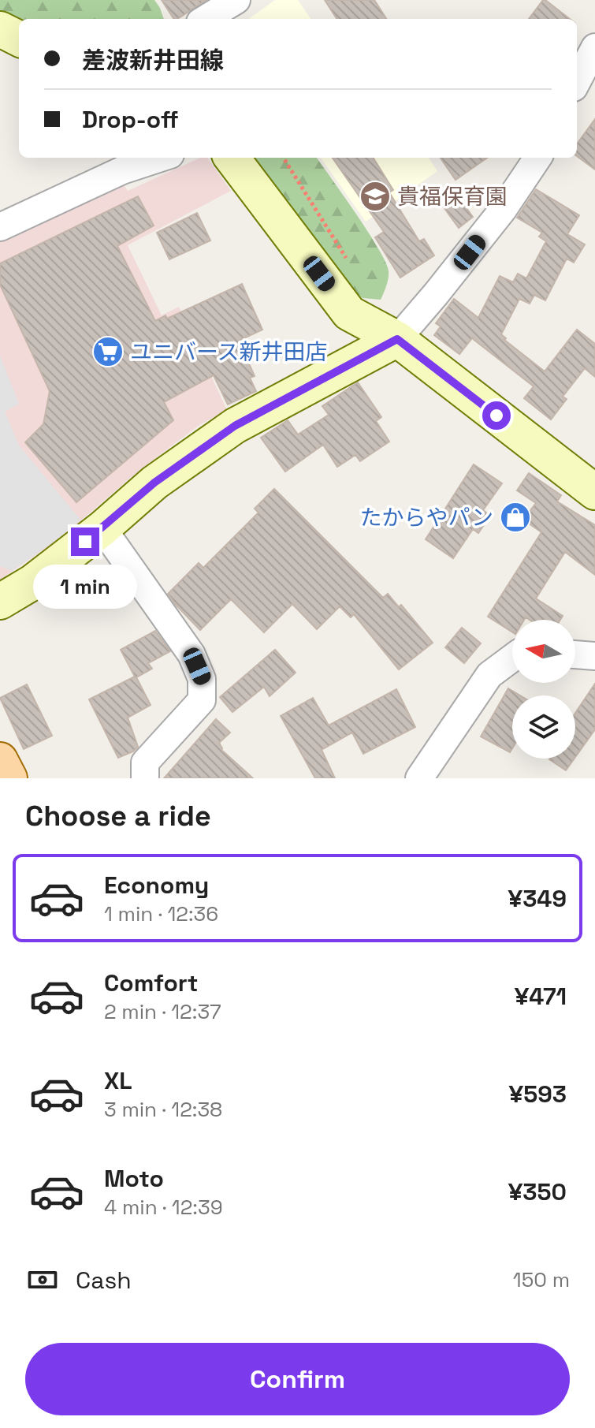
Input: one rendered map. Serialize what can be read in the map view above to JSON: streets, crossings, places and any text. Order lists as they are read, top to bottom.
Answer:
{
  "places": {
    "school or university": ["貴福保育園"],
    "supermarket": ["ユニバース新井田店"],
    "shop": ["たからやパン"]
  },
  "north": "left",
  "page": {
    "banner": ["差波新井田線", "Drop-off"],
    "bubble": "1 min",
    "heading": "Choose a ride",
    "list": [
      {
        "name": "Economy",
        "note": "1 min · 12:36",
        "value": "¥349"
      },
      {
        "name": "Comfort",
        "note": "2 min · 12:37",
        "value": "¥471"
      },
      {
        "name": "XL",
        "note": "3 min · 12:38",
        "value": "¥593"
      },
      {
        "name": "Moto",
        "note": "4 min · 12:39",
        "value": "¥350"
      }
    ],
    "pay": ["Cash", "150 m"],
    "buttons": "Confirm"
  }
}
